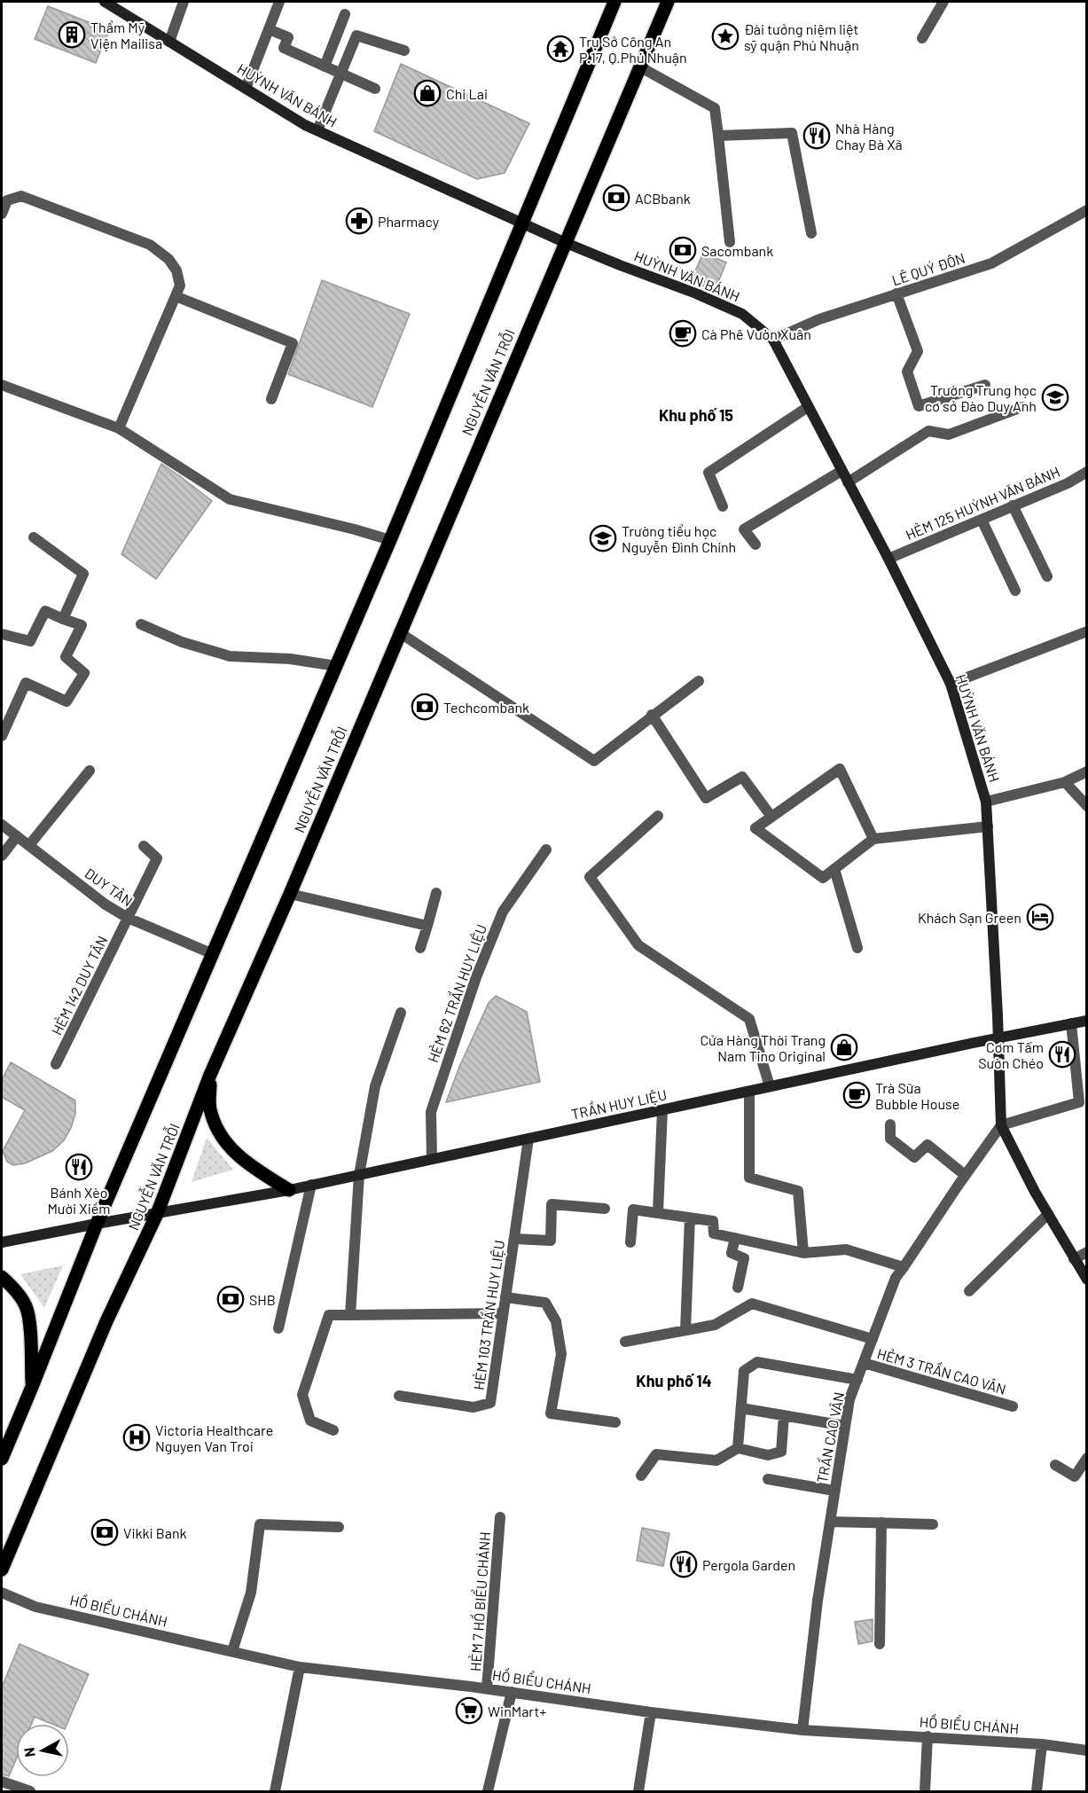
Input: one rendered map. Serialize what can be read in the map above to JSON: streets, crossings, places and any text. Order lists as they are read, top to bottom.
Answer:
{
  "streets": {
    "main road": ["NGUYỄN VĂN TRỖI"],
    "street": [
      "HUỲNH VĂN BÁNH",
      "LÊ QUÝ ÐÔN",
      "HẺM 125 HUỲNH VĂN BÁNH",
      "DUY TÂN",
      "HẺM 142 DUY TÂN",
      "HẺM 62 TRẦN HUY LIỆU",
      "TRẦN HUY LIỆU",
      "HẺM 103 TRẦN HUY LIỆU",
      "HẺM 3 TRẦN CAO VÂN",
      "TRẦN CAO VÂN",
      "HẺM 7 HỒ BIỂU CHÁNH",
      "HỒ BIỂU CHÁNH"
    ]
  },
  "crossings": [
    ["HUỲNH VĂN BÁNH", "LÊ QUÝ ÐÔN"],
    ["HUỲNH VĂN BÁNH", "NGUYỄN VĂN TRỖI"],
    ["HUỲNH VĂN BÁNH", "HẺM 125 HUỲNH VĂN BÁNH"],
    ["HUỲNH VĂN BÁNH", "TRẦN HUY LIỆU"],
    ["HUỲNH VĂN BÁNH", "TRẦN CAO VÂN"],
    ["NGUYỄN VĂN TRỖI", "DUY TÂN"],
    ["NGUYỄN VĂN TRỖI", "TRẦN HUY LIỆU"],
    ["DUY TÂN", "HẺM 142 DUY TÂN"],
    ["HẺM 62 TRẦN HUY LIỆU", "TRẦN HUY LIỆU"],
    ["TRẦN HUY LIỆU", "HẺM 103 TRẦN HUY LIỆU"],
    ["HẺM 3 TRẦN CAO VÂN", "TRẦN CAO VÂN"],
    ["TRẦN CAO VÂN", "HỒ BIỂU CHÁNH"],
    ["HẺM 7 HỒ BIỂU CHÁNH", "HỒ BIỂU CHÁNH"]
  ],
  "districts": ["Khu phố 15", "Khu phố 14"],
  "places": {
    "building": ["Thẩm Mỹ Viện Mailisa"],
    "place": ["Đài tưởng niệm liệt sỹ quận Phú Nhuận"],
    "temple": ["Trụ Sở Công An P.17, Q.Phú Nhuận"],
    "shop": ["Chi Lai", "Cửa Hàng Thời Trang Nam Tino Original"],
    "restaurant": [
      "Nhà Hàng Chay Bà Xã",
      "Cơm Tấm Sườn Chéo",
      "Bánh Xèo Mười Xiềm",
      "Pergola Garden"
    ],
    "bank": [
      "ACBbank",
      "Sacombank",
      "Techcombank",
      "SHB",
      "Vikki Bank"
    ],
    "pharmacy": ["Pharmacy"],
    "cafe": ["Cà Phê Vườn Xuân", "Trà Sữa Bubble House"],
    "school or university": ["Trường Trung học cơ sở Đào Duy Anh", "Trường tiểu học Nguyễn Đình Chính"],
    "hotel": ["Khách Sạn Green"],
    "hospital": ["Victoria Healthcare Nguyen Van Troi"],
    "supermarket": ["WinMart+"]
  },
  "north": "left"
}
